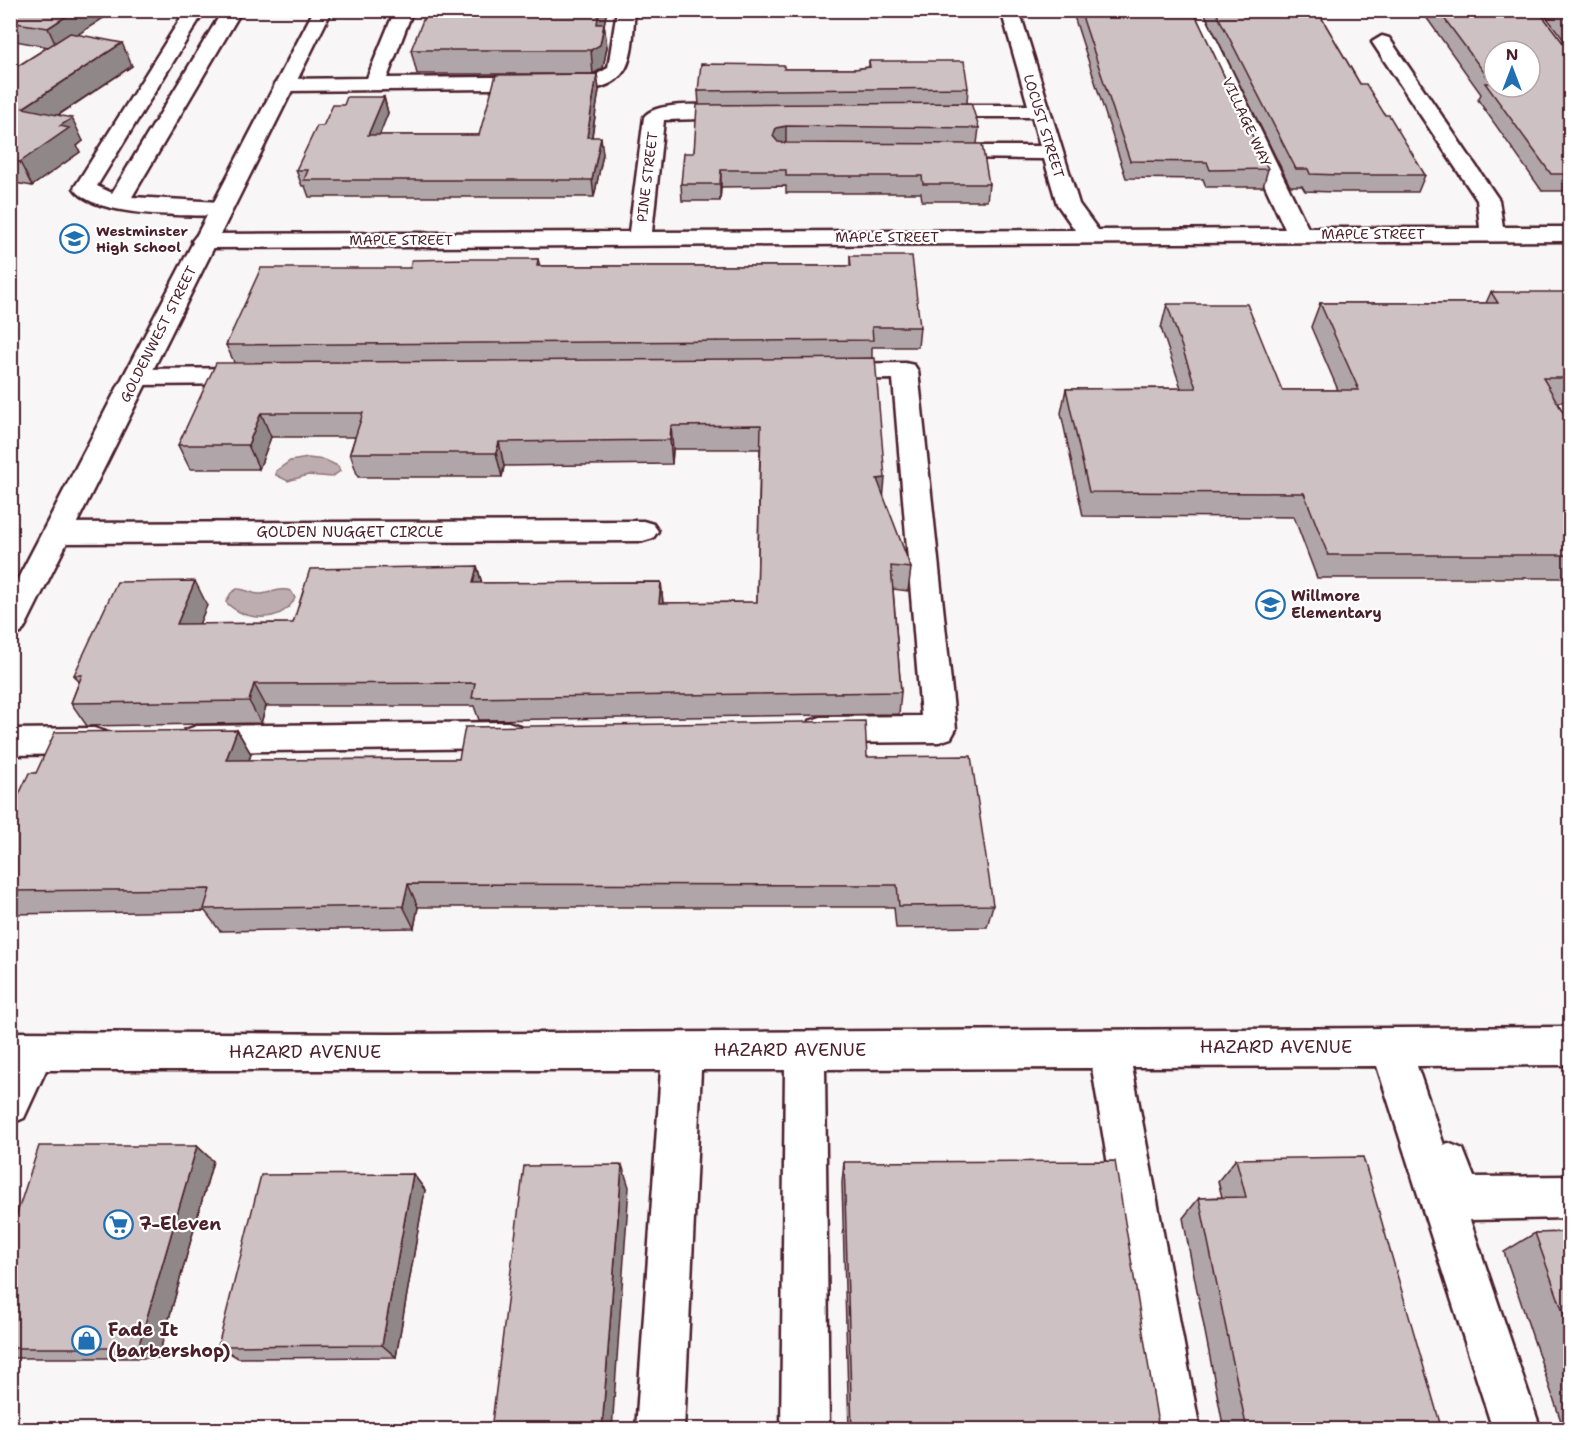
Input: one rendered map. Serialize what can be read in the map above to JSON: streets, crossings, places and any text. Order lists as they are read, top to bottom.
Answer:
{
  "streets": {
    "street": [
      "VILLAGE WAY",
      "LOCUST STREET",
      "PINE STREET",
      "MAPLE STREET",
      "GOLDENWEST STREET",
      "GOLDEN NUGGET CIRCLE",
      "HAZARD AVENUE"
    ]
  },
  "crossings": [
    ["VILLAGE WAY", "MAPLE STREET"],
    ["LOCUST STREET", "MAPLE STREET"],
    ["PINE STREET", "MAPLE STREET"],
    ["MAPLE STREET", "GOLDENWEST STREET"],
    ["GOLDENWEST STREET", "GOLDEN NUGGET CIRCLE"]
  ],
  "places": {
    "school or university": ["Westminster High School", "Willmore Elementary"],
    "supermarket": ["7-Eleven"],
    "shop": ["Fade It (barbershop)"]
  },
  "north": "top"
}
